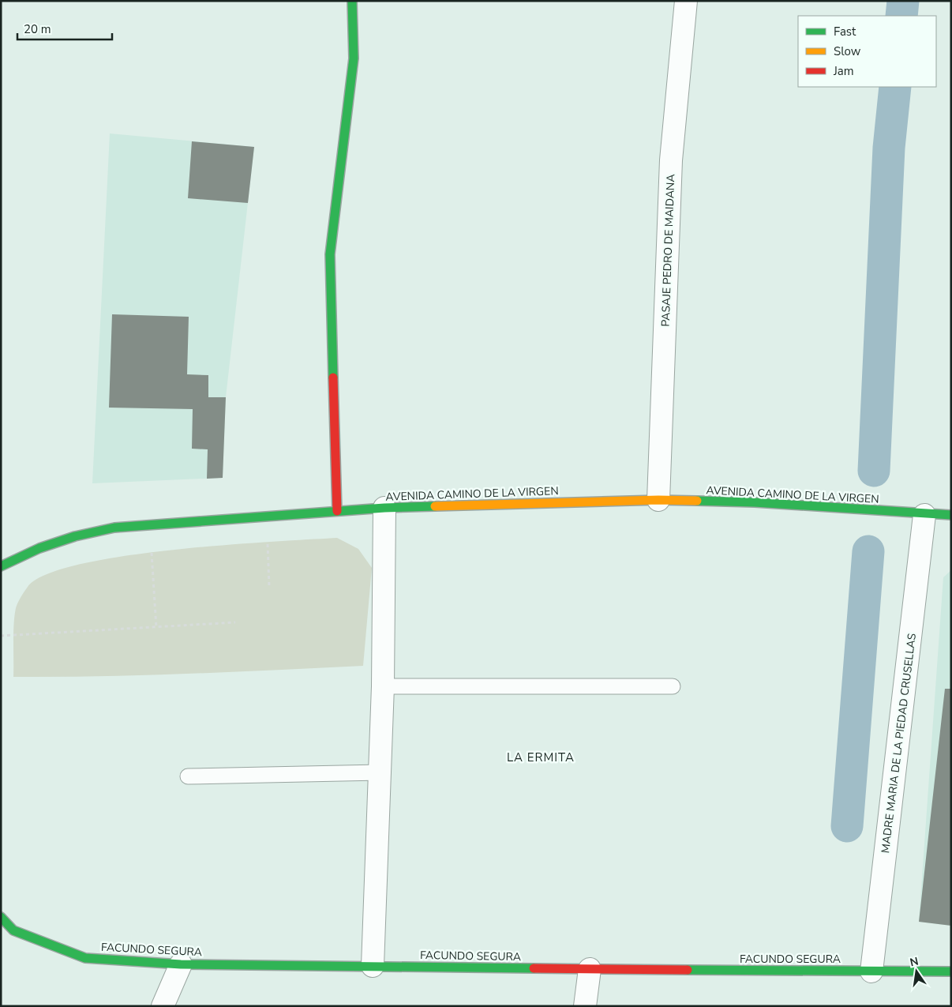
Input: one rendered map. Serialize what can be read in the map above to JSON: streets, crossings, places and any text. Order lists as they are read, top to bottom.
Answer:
{
  "streets": {
    "street": [
      "PASAJE PEDRO DE MAIDANA",
      "AVENIDA CAMINO DE LA VIRGEN",
      "MADRE MARIA DE LA PIEDAD CRUSELLAS",
      "FACUNDO SEGURA"
    ]
  },
  "crossings": [
    ["PASAJE PEDRO DE MAIDANA", "AVENIDA CAMINO DE LA VIRGEN"],
    ["AVENIDA CAMINO DE LA VIRGEN", "MADRE MARIA DE LA PIEDAD CRUSELLAS"],
    ["MADRE MARIA DE LA PIEDAD CRUSELLAS", "FACUNDO SEGURA"]
  ],
  "districts": ["LA ERMITA"],
  "legend": ["Fast", "Slow", "Jam"],
  "scale_bar": "20 m",
  "north": "top"
}
